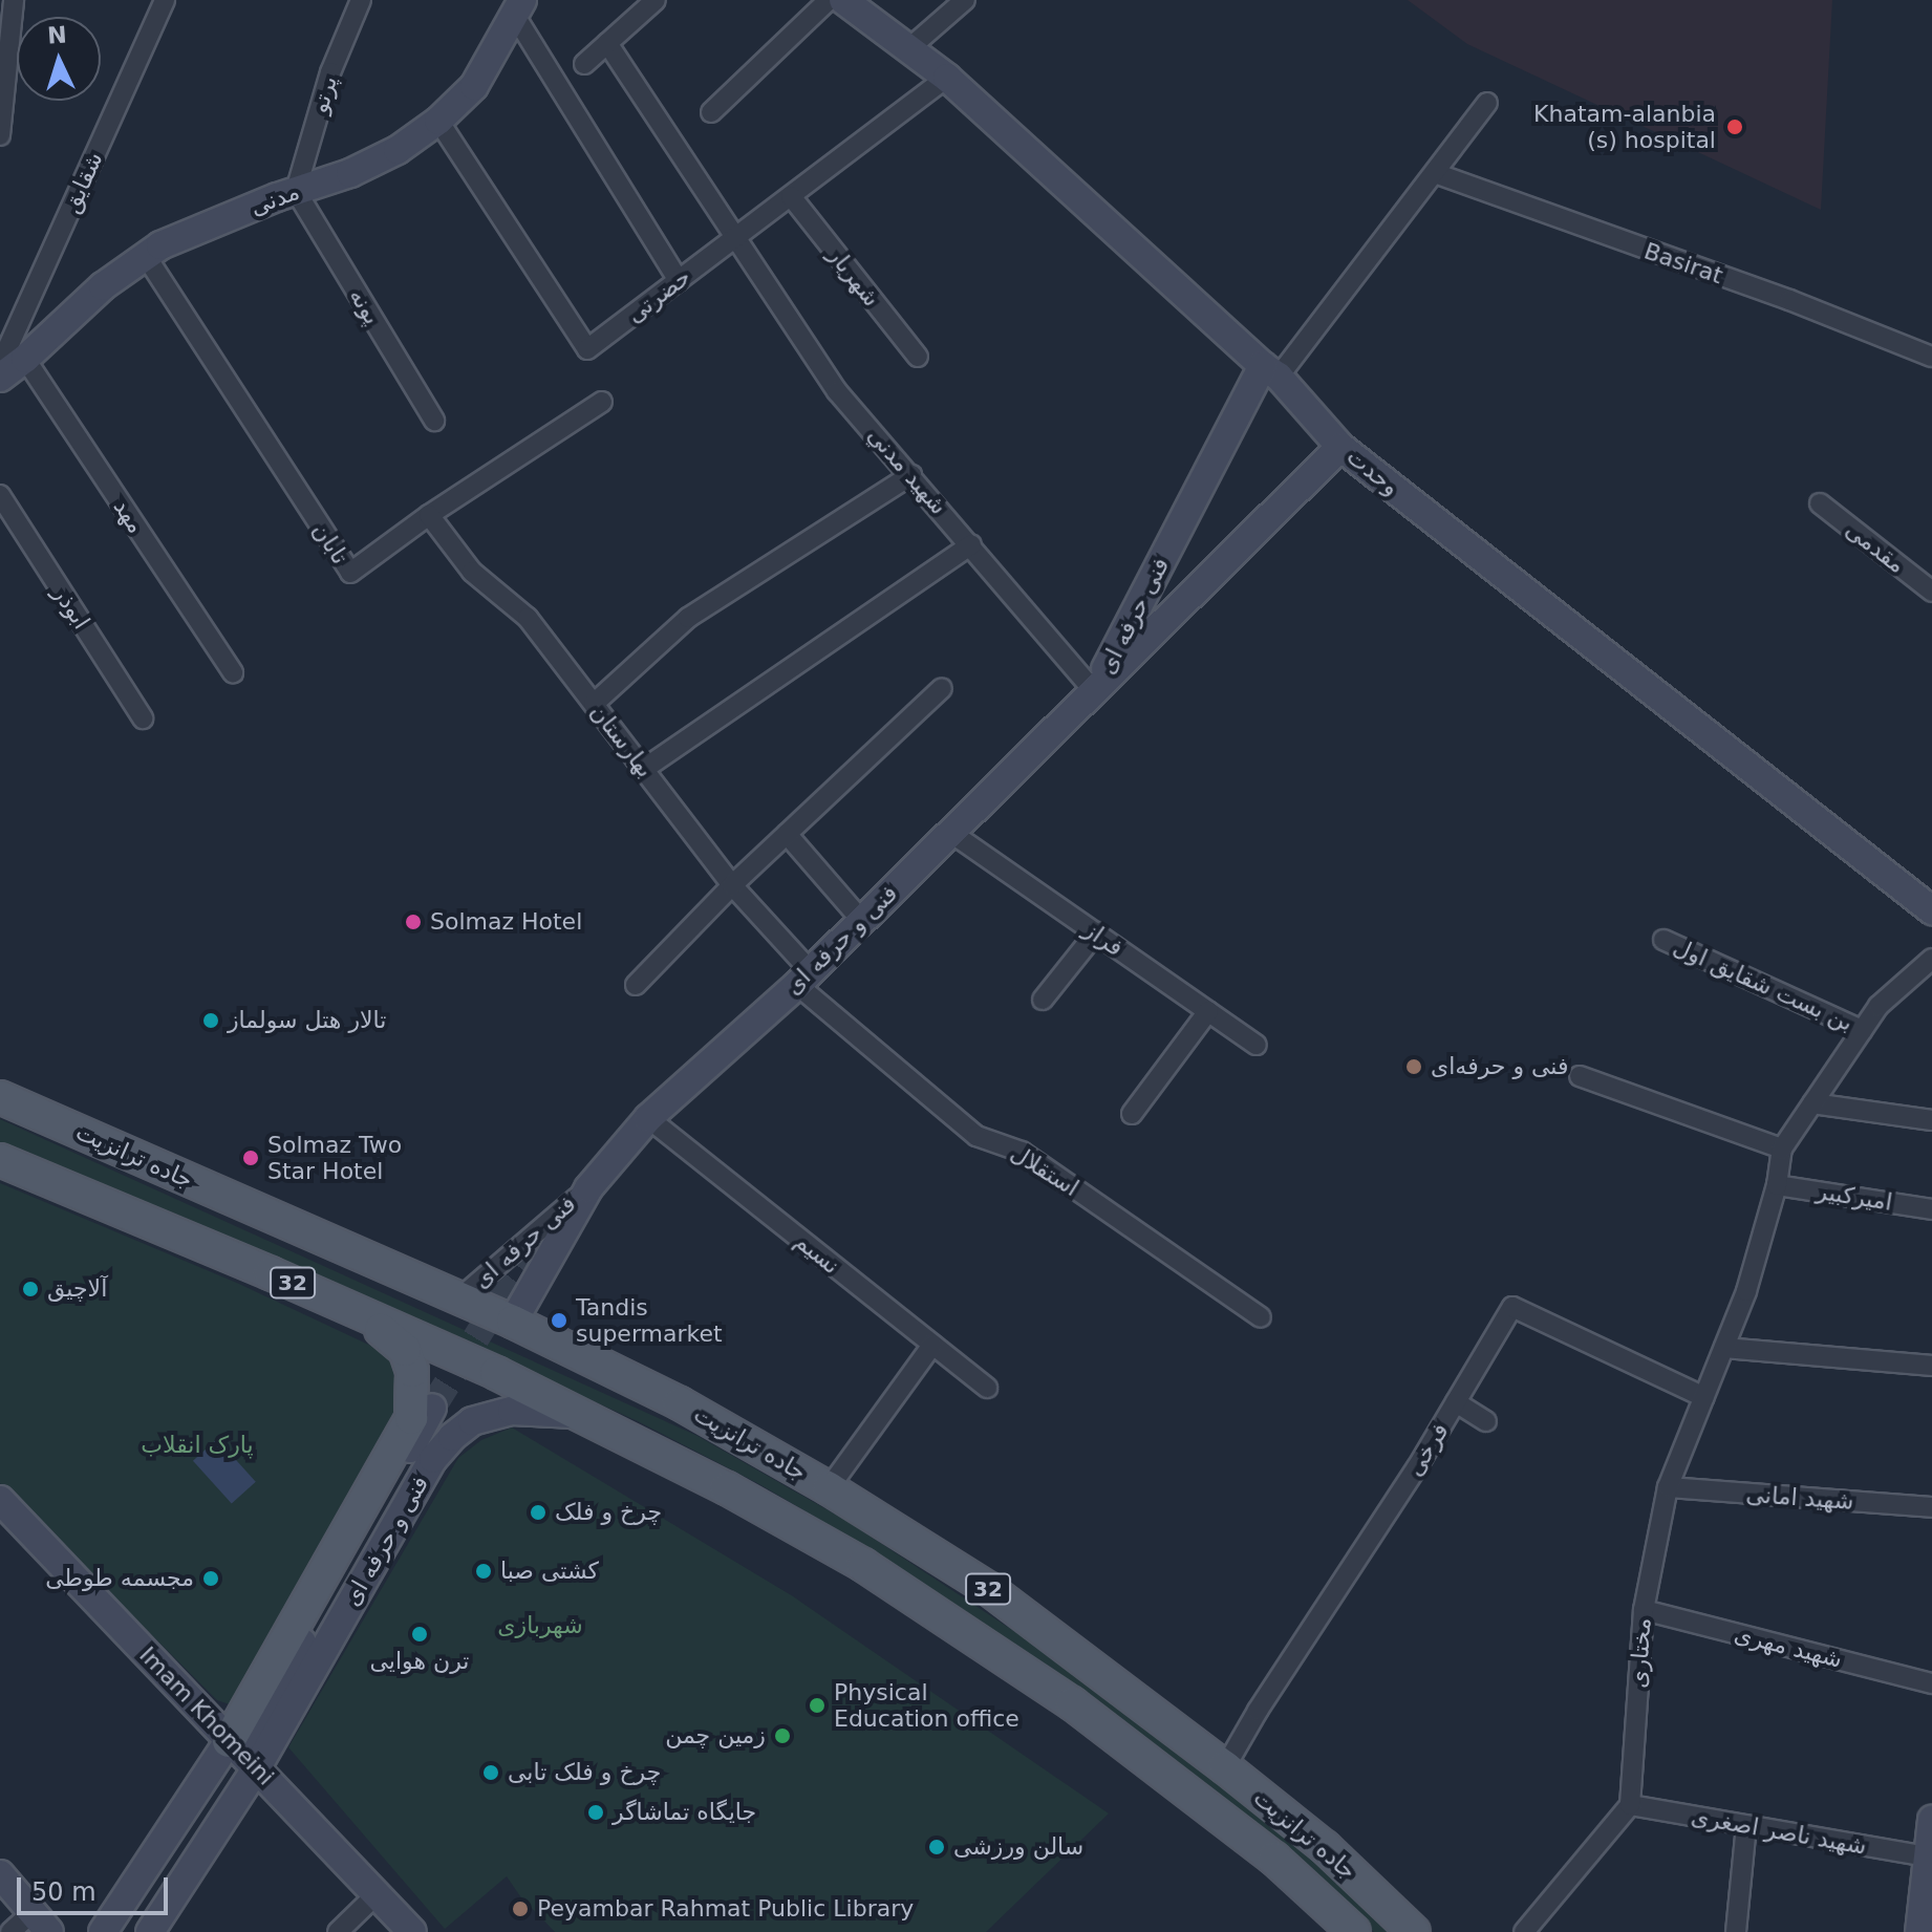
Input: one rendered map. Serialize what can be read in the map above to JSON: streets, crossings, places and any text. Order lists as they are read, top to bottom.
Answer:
{
  "streets": {
    "main road": ["جاده ترانزیت", "32"],
    "street": [
      "پرتو",
      "شقایق",
      "مدنی",
      "Basirat",
      "شهریار",
      "حضرتی",
      "پونه",
      "شهيد مدني",
      "وحدت",
      "مهد",
      "تابان",
      "مقدمی",
      "ابوذر",
      "فنی حرفه ای",
      "بهارستان",
      "فراز",
      "فنی و حرفه ای",
      "بن بست شقایق اول",
      "استقلال",
      "امیرکبیر",
      "نسيم",
      "فرخی",
      "شهید امانی",
      "شهید مهری",
      "مختاری",
      "Imam Khomeini",
      "شهید ناصر اصغری"
    ]
  },
  "crossings": [
    ["پرتو", "مدنی"],
    ["پرتو", "پونه"],
    ["شقایق", "مدنی"],
    ["شقایق", "مهد"],
    ["مدنی", "حضرتی"],
    ["مدنی", "پونه"],
    ["مدنی", "مهد"],
    ["مدنی", "تابان"],
    ["Basirat", "فنی حرفه ای"],
    ["شهریار", "حضرتی"],
    ["حضرتی", "شهيد مدني"],
    ["حضرتی", "وحدت"],
    ["شهيد مدني", "فنی حرفه ای"],
    ["شهيد مدني", "فنی و حرفه ای"],
    ["وحدت", "فنی حرفه ای"],
    ["تابان", "بهارستان"],
    ["فنی حرفه ای", "فنی و حرفه ای"],
    ["فنی حرفه ای", "جاده ترانزیت"],
    ["بهارستان", "فنی و حرفه ای"],
    ["بهارستان", "استقلال"],
    ["فراز", "فنی و حرفه ای"],
    ["فنی و حرفه ای", "جاده ترانزیت"],
    ["فنی و حرفه ای", "استقلال"],
    ["فنی و حرفه ای", "نسيم"],
    ["فنی و حرفه ای", "Imam Khomeini"],
    ["بن بست شقایق اول", "مختاری"],
    ["جاده ترانزیت", "فرخی"],
    ["امیرکبیر", "مختاری"],
    ["فرخی", "مختاری"],
    ["شهید امانی", "مختاری"],
    ["شهید مهری", "مختاری"],
    ["مختاری", "شهید ناصر اصغری"]
  ],
  "parks": ["پارک انقلاب", "شهربازی"],
  "places": [
    "Khatam-alanbia (s) hospital",
    "Solmaz Hotel",
    "تالار هتل سولماز",
    "فنی و حرفه‌ای",
    "Solmaz Two Star Hotel",
    "آلاچیق",
    "Tandis supermarket",
    "چرخ و فلک",
    "کشتی صبا",
    "مجسمه طوطی",
    "ترن هوایی",
    "Physical Education office",
    "زمین چمن",
    "چرخ و فلک تابی",
    "جایگاه تماشاگر",
    "سالن ورزشی",
    "Peyambar Rahmat Public Library"
  ],
  "scale_bar": "50 m",
  "north": "top"
}
